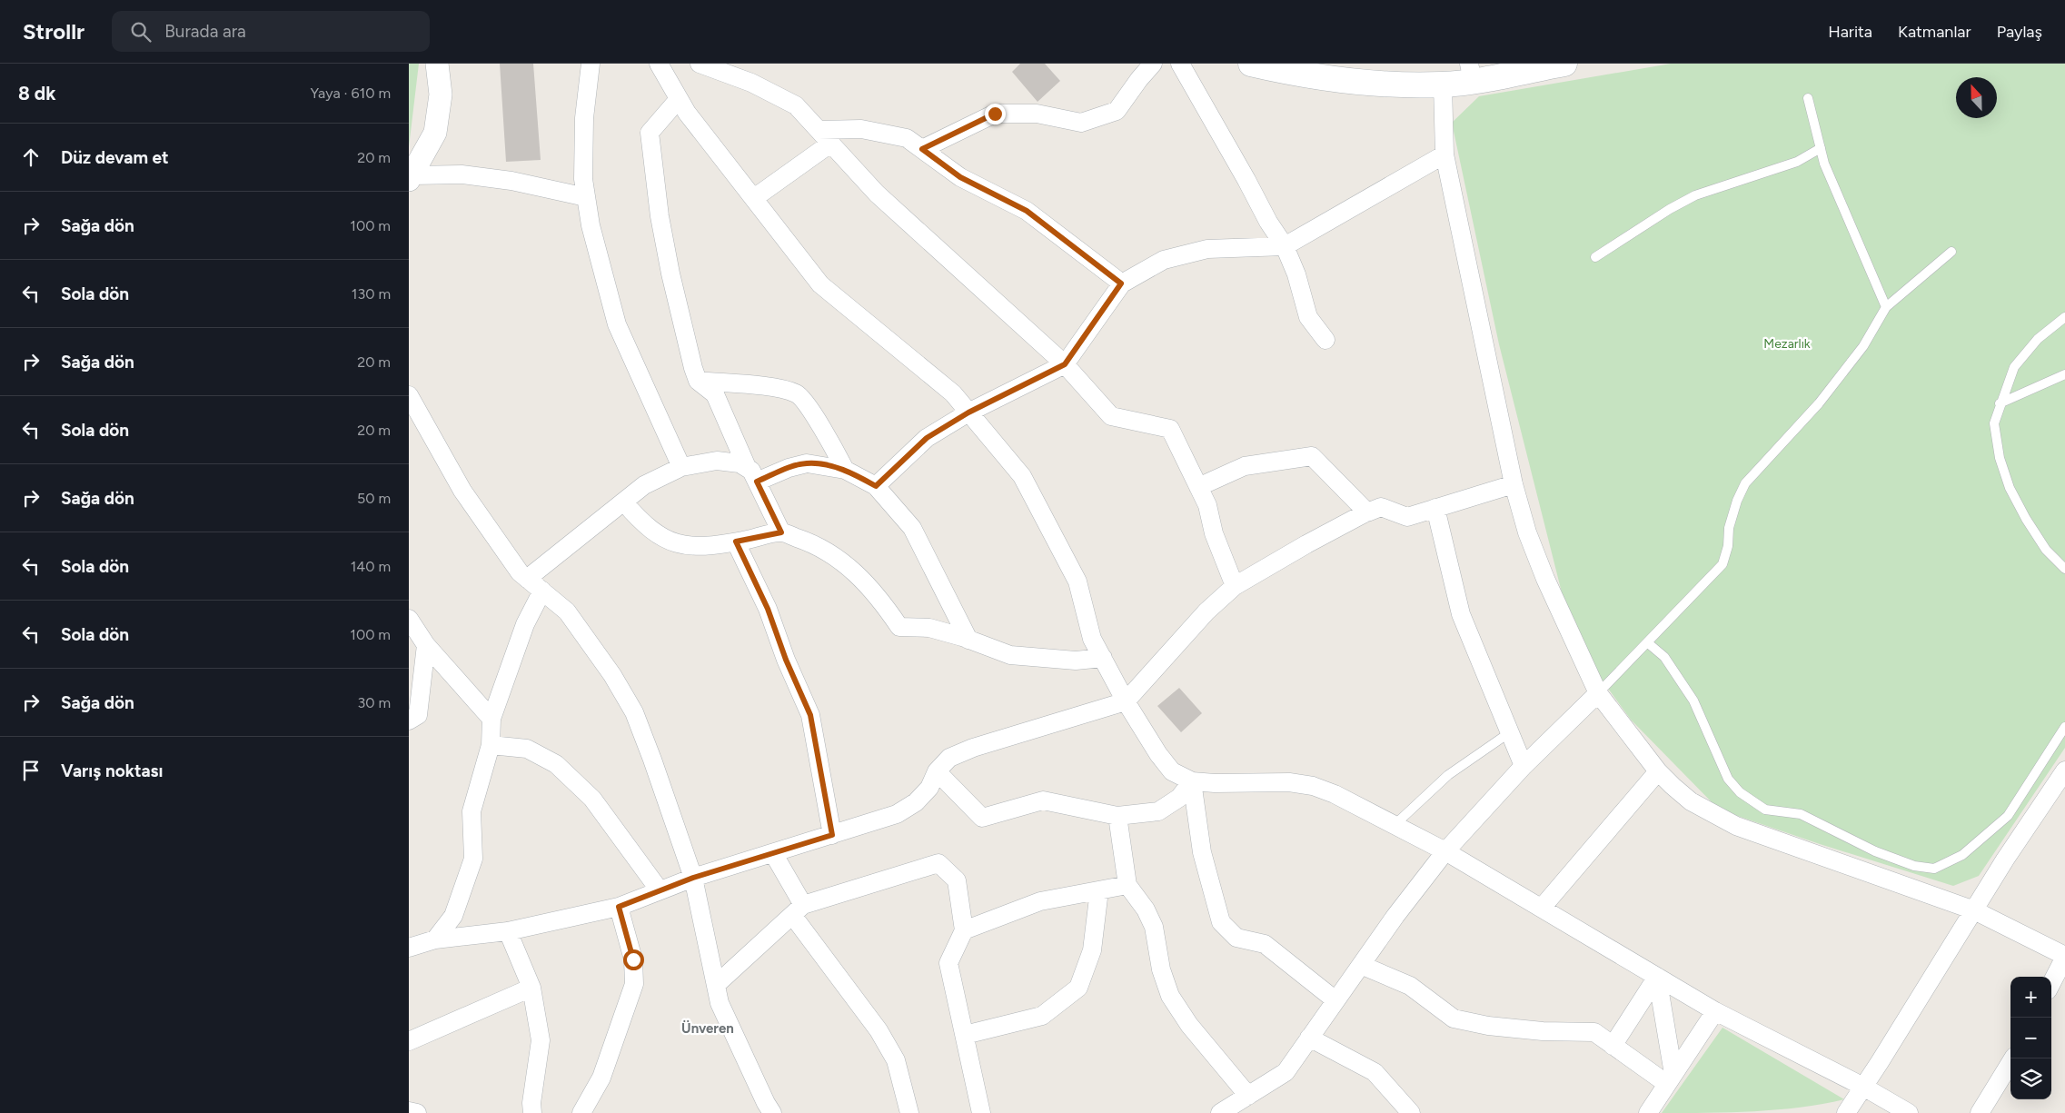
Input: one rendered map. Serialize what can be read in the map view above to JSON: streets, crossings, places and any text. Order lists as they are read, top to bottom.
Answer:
{
  "districts": ["Ünveren"],
  "parks": ["Mezarlık"],
  "north": "top",
  "page": {
    "header": "Strollr",
    "search": "Burada ara",
    "nav": ["Harita", "Katmanlar", "Paylaş"],
    "heading": ["8 dk", "Yaya · 610 m"],
    "list": [
      ["Düz devam et", "20 m"],
      ["Sağa dön", "100 m"],
      ["Sola dön", "130 m"],
      ["Sağa dön", "20 m"],
      ["Sola dön", "20 m"],
      ["Sağa dön", "50 m"],
      ["Sola dön", "140 m"],
      ["Sola dön", "100 m"],
      ["Sağa dön", "30 m"],
      "Varış noktası"
    ],
    "map_buttons": ["+", "−"]
  }
}
